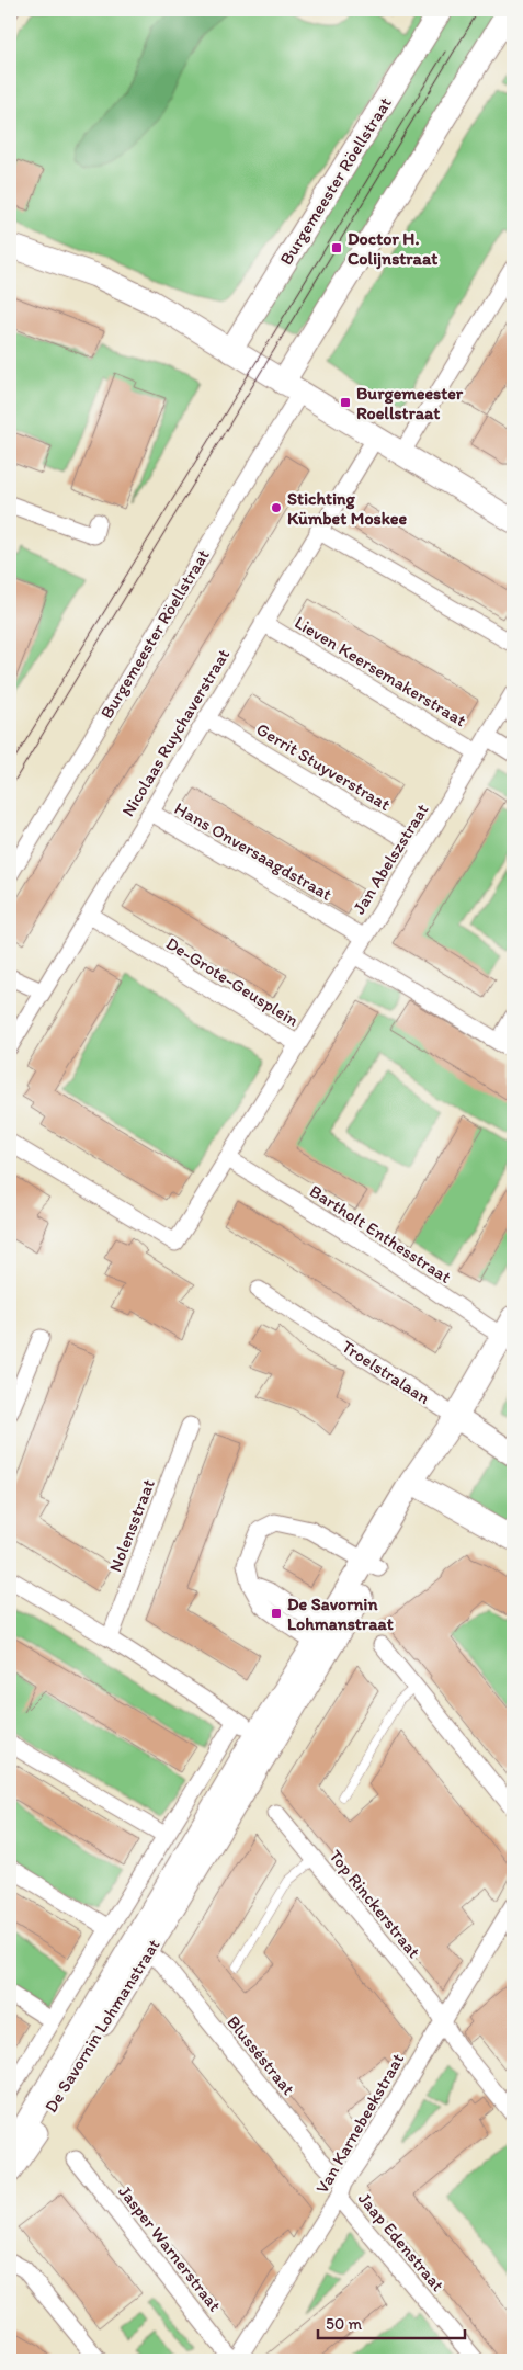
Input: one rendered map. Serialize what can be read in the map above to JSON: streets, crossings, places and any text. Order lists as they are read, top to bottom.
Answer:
{
  "streets": {
    "street": [
      "Burgemeester Röellstraat",
      "Lieven Keersemakerstraat",
      "Nicolaas Ruychaverstraat",
      "Gerrit Stuyverstraat",
      "Hans Onversaagdstraat",
      "Jan Abelszstraat",
      "De-Grote-Geusplein",
      "Bartholt Enthesstraat",
      "Troelstralaan",
      "Nolensstraat",
      "Top Rinckerstraat",
      "De Savornin Lohmanstraat",
      "Blusséstraat",
      "Van Karnebeekstraat",
      "Jaap Edenstraat",
      "Jasper Warnerstraat"
    ]
  },
  "crossings": [
    ["Lieven Keersemakerstraat", "Nicolaas Ruychaverstraat"],
    ["Lieven Keersemakerstraat", "Jan Abelszstraat"],
    ["Nicolaas Ruychaverstraat", "Gerrit Stuyverstraat"],
    ["Nicolaas Ruychaverstraat", "Hans Onversaagdstraat"],
    ["Nicolaas Ruychaverstraat", "De-Grote-Geusplein"],
    ["Gerrit Stuyverstraat", "Jan Abelszstraat"],
    ["Hans Onversaagdstraat", "Jan Abelszstraat"],
    ["Jan Abelszstraat", "De-Grote-Geusplein"],
    ["De-Grote-Geusplein", "Bartholt Enthesstraat"],
    ["Bartholt Enthesstraat", "De Savornin Lohmanstraat"],
    ["Troelstralaan", "De Savornin Lohmanstraat"],
    ["Top Rinckerstraat", "Van Karnebeekstraat"],
    ["De Savornin Lohmanstraat", "Blusséstraat"],
    ["Blusséstraat", "Van Karnebeekstraat"],
    ["Blusséstraat", "Jaap Edenstraat"],
    ["Van Karnebeekstraat", "Jaap Edenstraat"],
    ["Van Karnebeekstraat", "Jasper Warnerstraat"]
  ],
  "places": {
    "transit": ["Doctor H. Colijnstraat", "Burgemeester Roellstraat", "De Savornin Lohmanstraat"],
    "other": ["Stichting Kümbet Moskee"]
  },
  "scale_bar": "50 m"
}
